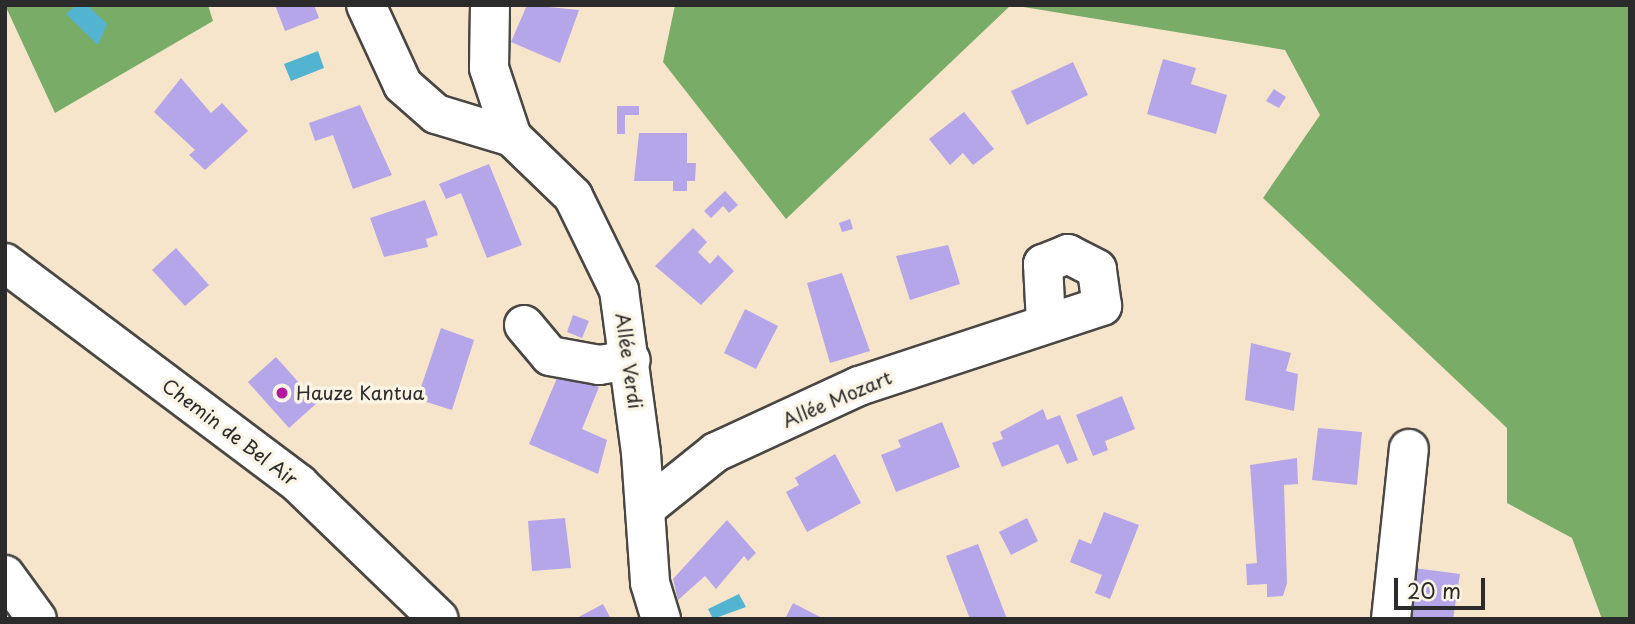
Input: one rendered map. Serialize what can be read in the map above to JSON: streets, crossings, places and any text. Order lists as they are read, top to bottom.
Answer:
{
  "streets": {
    "street": ["Allée Verdi", "Allée Mozart", "Chemin de Bel Air"]
  },
  "crossings": [
    ["Allée Verdi", "Allée Mozart"]
  ],
  "places": ["Hauze Kantua"],
  "scale_bar": "20 m"
}
